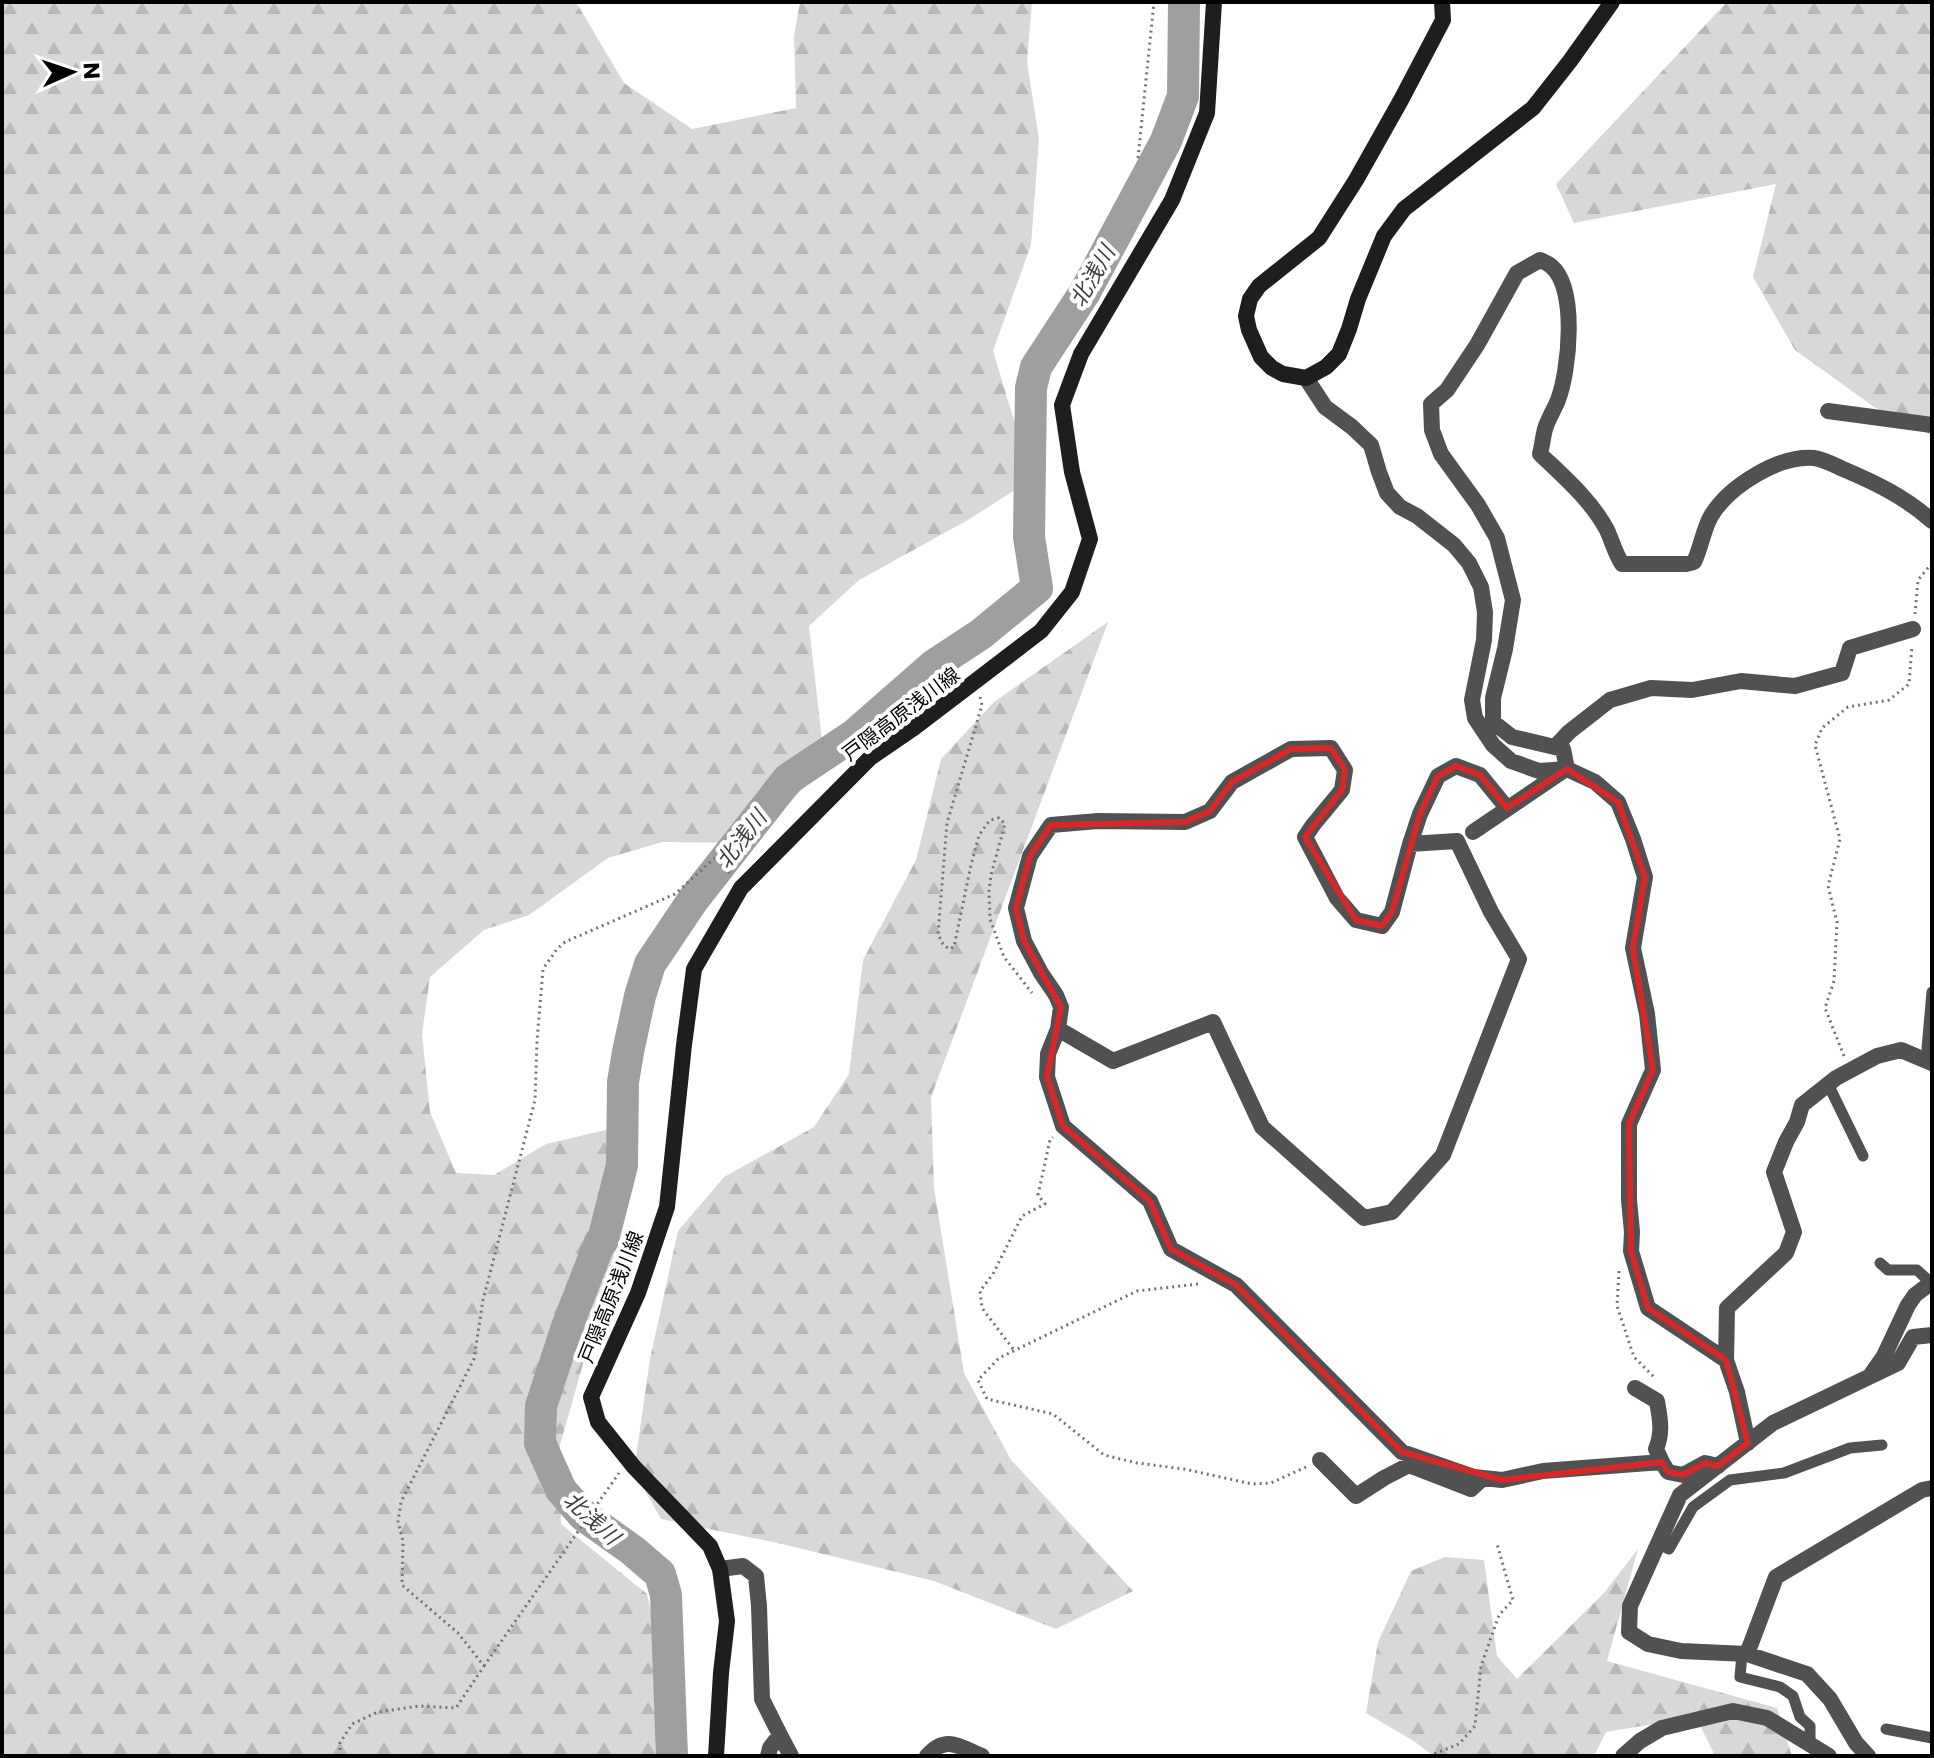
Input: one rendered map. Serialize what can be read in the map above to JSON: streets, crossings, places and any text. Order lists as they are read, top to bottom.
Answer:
{
  "streets": {
    "main road": ["戸隠高原浅川線"]
  },
  "water": ["北浅川"],
  "north": "right"
}
